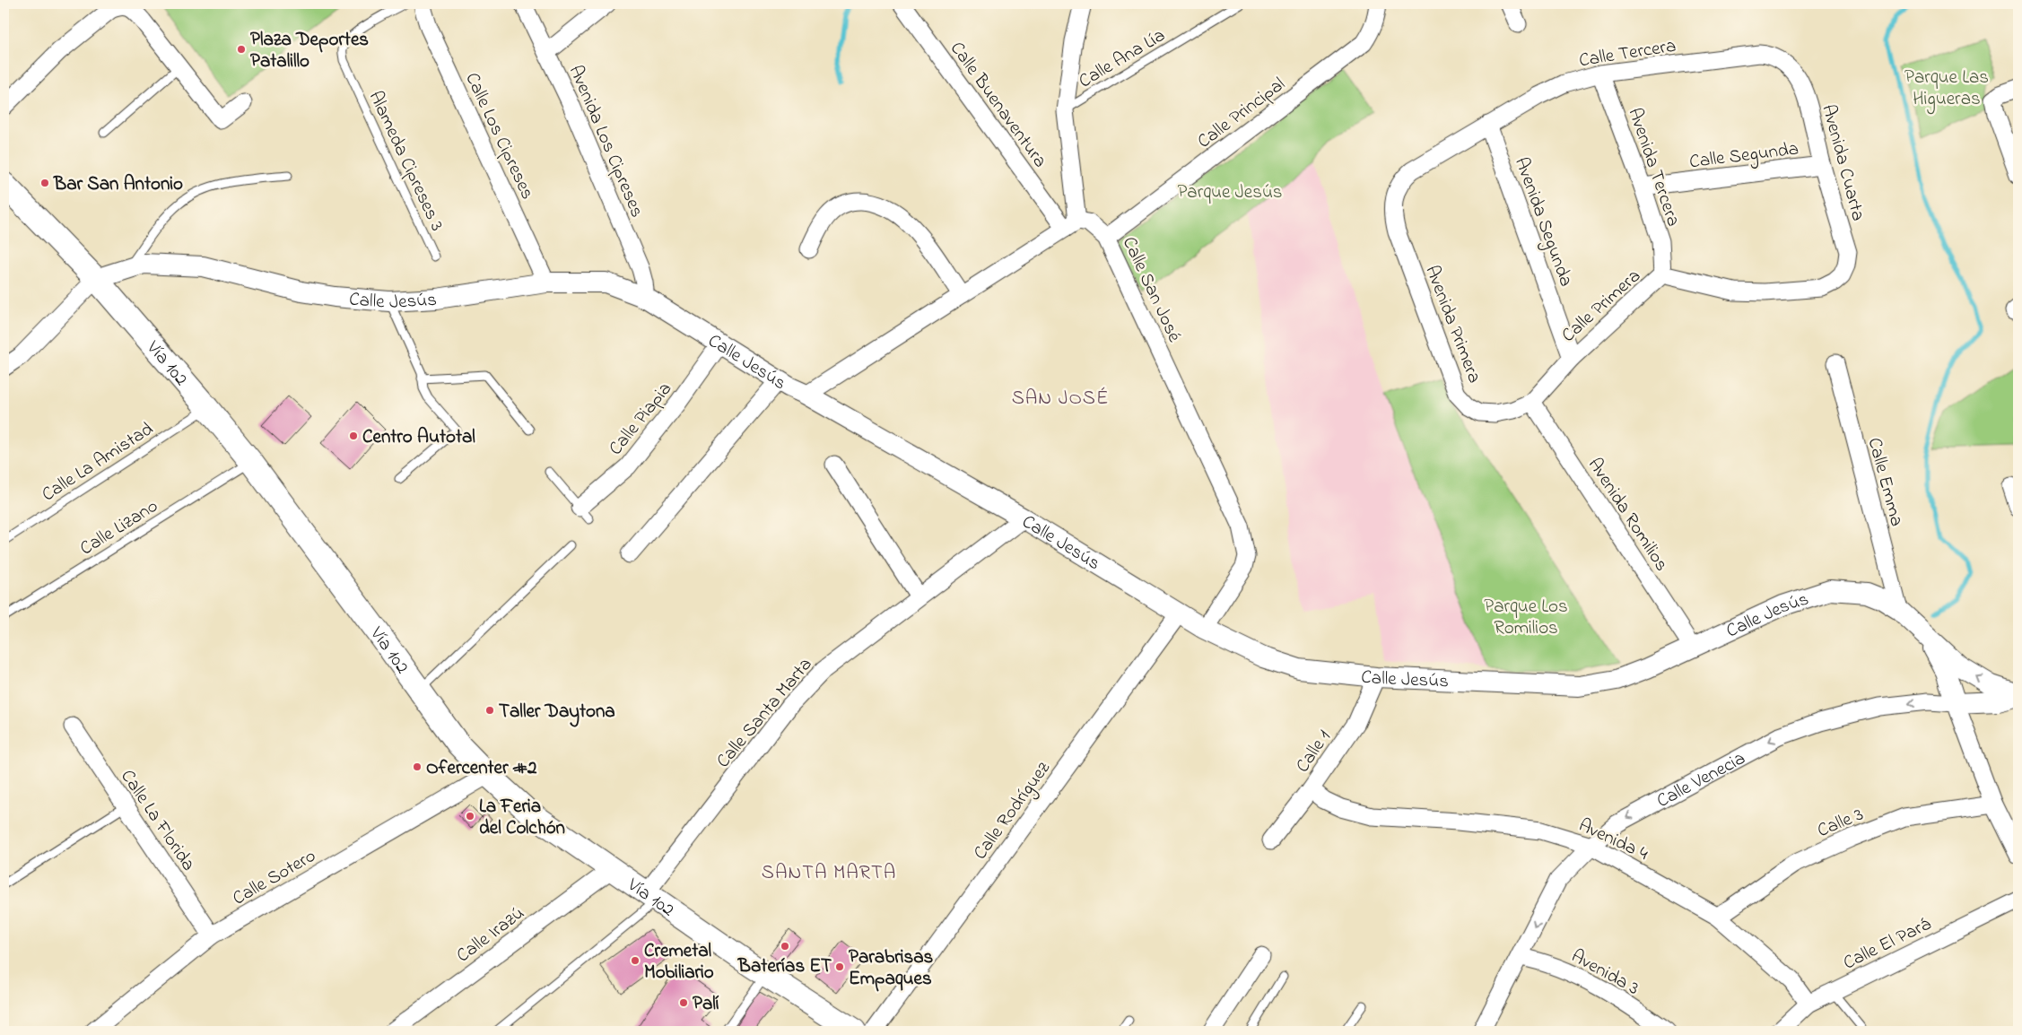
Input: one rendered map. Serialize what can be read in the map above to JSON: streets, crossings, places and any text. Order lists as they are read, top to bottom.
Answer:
{
  "streets": {
    "main road": ["Vía 102"],
    "street": [
      "Calle Tercera",
      "Calle Buenaventura",
      "Calle Principal",
      "Calle Los Cipreses",
      "Avenida Los Cipreses",
      "Calle Segunda",
      "Avenida Cuarta",
      "Avenida Tercera",
      "Avenida Segunda",
      "Calle San José",
      "Calle Jesús",
      "Calle Primera",
      "Avenida Primera",
      "Calle Piapia",
      "Calle Emma",
      "Avenida Romilios",
      "Calle Santa Marta",
      "Calle 1",
      "Calle Venecia",
      "Calle Rodríguez",
      "Calle La Florida",
      "Calle 3",
      "Avenida 4",
      "Calle Sotero",
      "Calle Irazú",
      "Calle El Pará",
      "Avenida 3"
    ],
    "lane": [
      "Calle Ana Lía",
      "Alameda Cipreses 3",
      "Calle La Amistad",
      "Calle Lizano"
    ]
  },
  "crossings": [
    ["Calle Tercera", "Avenida Cuarta"],
    ["Calle Tercera", "Avenida Tercera"],
    ["Calle Tercera", "Avenida Segunda"],
    ["Calle Tercera", "Avenida Primera"],
    ["Calle Buenaventura", "Calle San José"],
    ["Calle Principal", "Calle San José"],
    ["Calle Los Cipreses", "Calle Jesús"],
    ["Avenida Los Cipreses", "Calle Jesús"],
    ["Calle Segunda", "Avenida Cuarta"],
    ["Calle Segunda", "Avenida Tercera"],
    ["Avenida Cuarta", "Calle Primera"],
    ["Avenida Tercera", "Calle Primera"],
    ["Avenida Segunda", "Calle Primera"],
    ["Calle San José", "Calle Jesús"],
    ["Calle Jesús", "Vía 102"],
    ["Calle Jesús", "Calle Piapia"],
    ["Calle Jesús", "Calle Emma"],
    ["Calle Jesús", "Avenida Romilios"],
    ["Calle Jesús", "Calle Santa Marta"],
    ["Calle Jesús", "Calle 1"],
    ["Calle Jesús", "Calle Venecia"],
    ["Calle Jesús", "Calle Rodríguez"],
    ["Calle Primera", "Avenida Primera"],
    ["Calle Primera", "Avenida Romilios"],
    ["Avenida Primera", "Avenida Romilios"],
    ["Vía 102", "Calle La Amistad"],
    ["Vía 102", "Calle Lizano"],
    ["Vía 102", "Calle Santa Marta"],
    ["Vía 102", "Calle Sotero"],
    ["Vía 102", "Calle Irazú"],
    ["Calle 1", "Avenida 4"],
    ["Calle Venecia", "Avenida 4"],
    ["Calle Venecia", "Avenida 3"],
    ["Calle La Florida", "Calle Sotero"],
    ["Calle 3", "Avenida 4"],
    ["Avenida 4", "Calle El Pará"]
  ],
  "one_way": ["Calle Venecia"],
  "districts": ["SAN JOSÉ", "SANTA MARTA"],
  "parks": ["Parque Las Higueras", "Parque Jesús", "Parque Los Romilios"],
  "places": [
    "Plaza Deportes Patalillo",
    "Bar San Antonio",
    "Centro Autotal",
    "Taller Daytona",
    "Ofercenter #2",
    "La Feria del Colchón",
    "Baterías ET",
    "Cremetal Mobiliario",
    "Parabrisas Empaques",
    "Palí"
  ]
}
